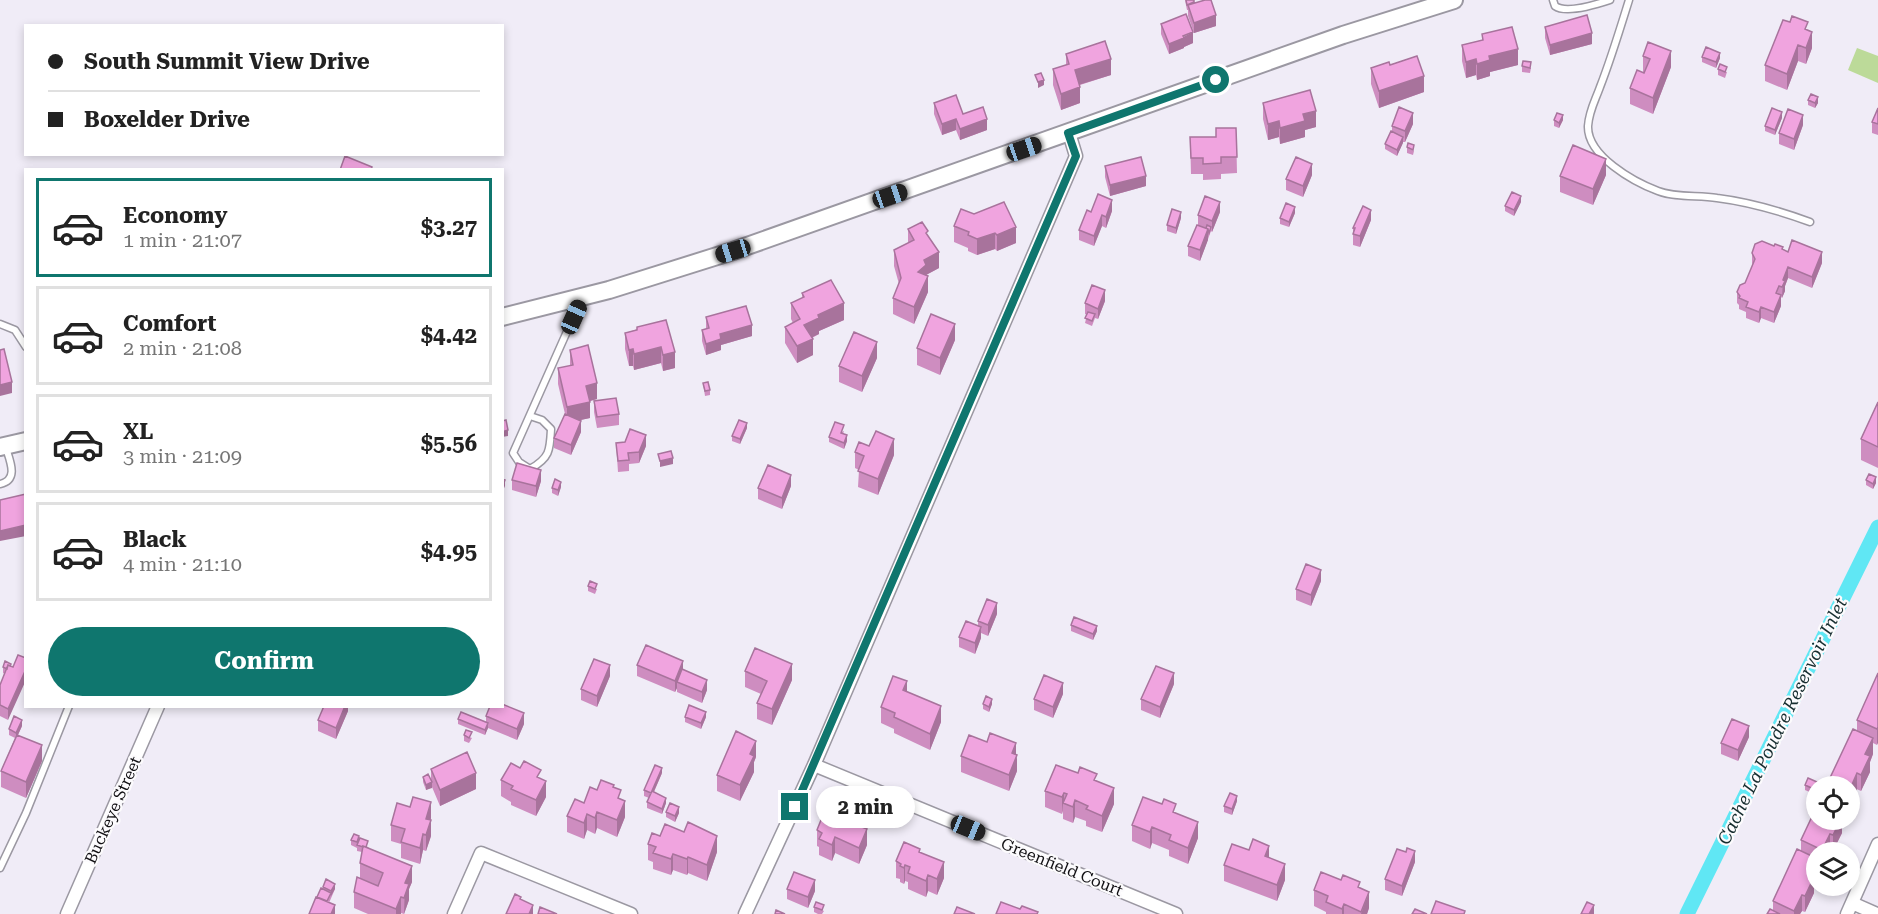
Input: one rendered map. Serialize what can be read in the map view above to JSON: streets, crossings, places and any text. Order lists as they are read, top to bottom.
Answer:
{
  "streets": {
    "street": ["Buckeye Street", "Greenfield Court"]
  },
  "water": ["Cache La Poudre Reservoir Inlet"],
  "page": {
    "banner": ["South Summit View Drive", "Boxelder Drive"],
    "list": [
      {
        "name": "Economy",
        "note": "1 min · 21:07",
        "value": "$3.27"
      },
      {
        "name": "Comfort",
        "note": "2 min · 21:08",
        "value": "$4.42"
      },
      {
        "name": "XL",
        "note": "3 min · 21:09",
        "value": "$5.56"
      },
      {
        "name": "Black",
        "note": "4 min · 21:10",
        "value": "$4.95"
      }
    ],
    "buttons": "Confirm",
    "bubble": "2 min"
  }
}
